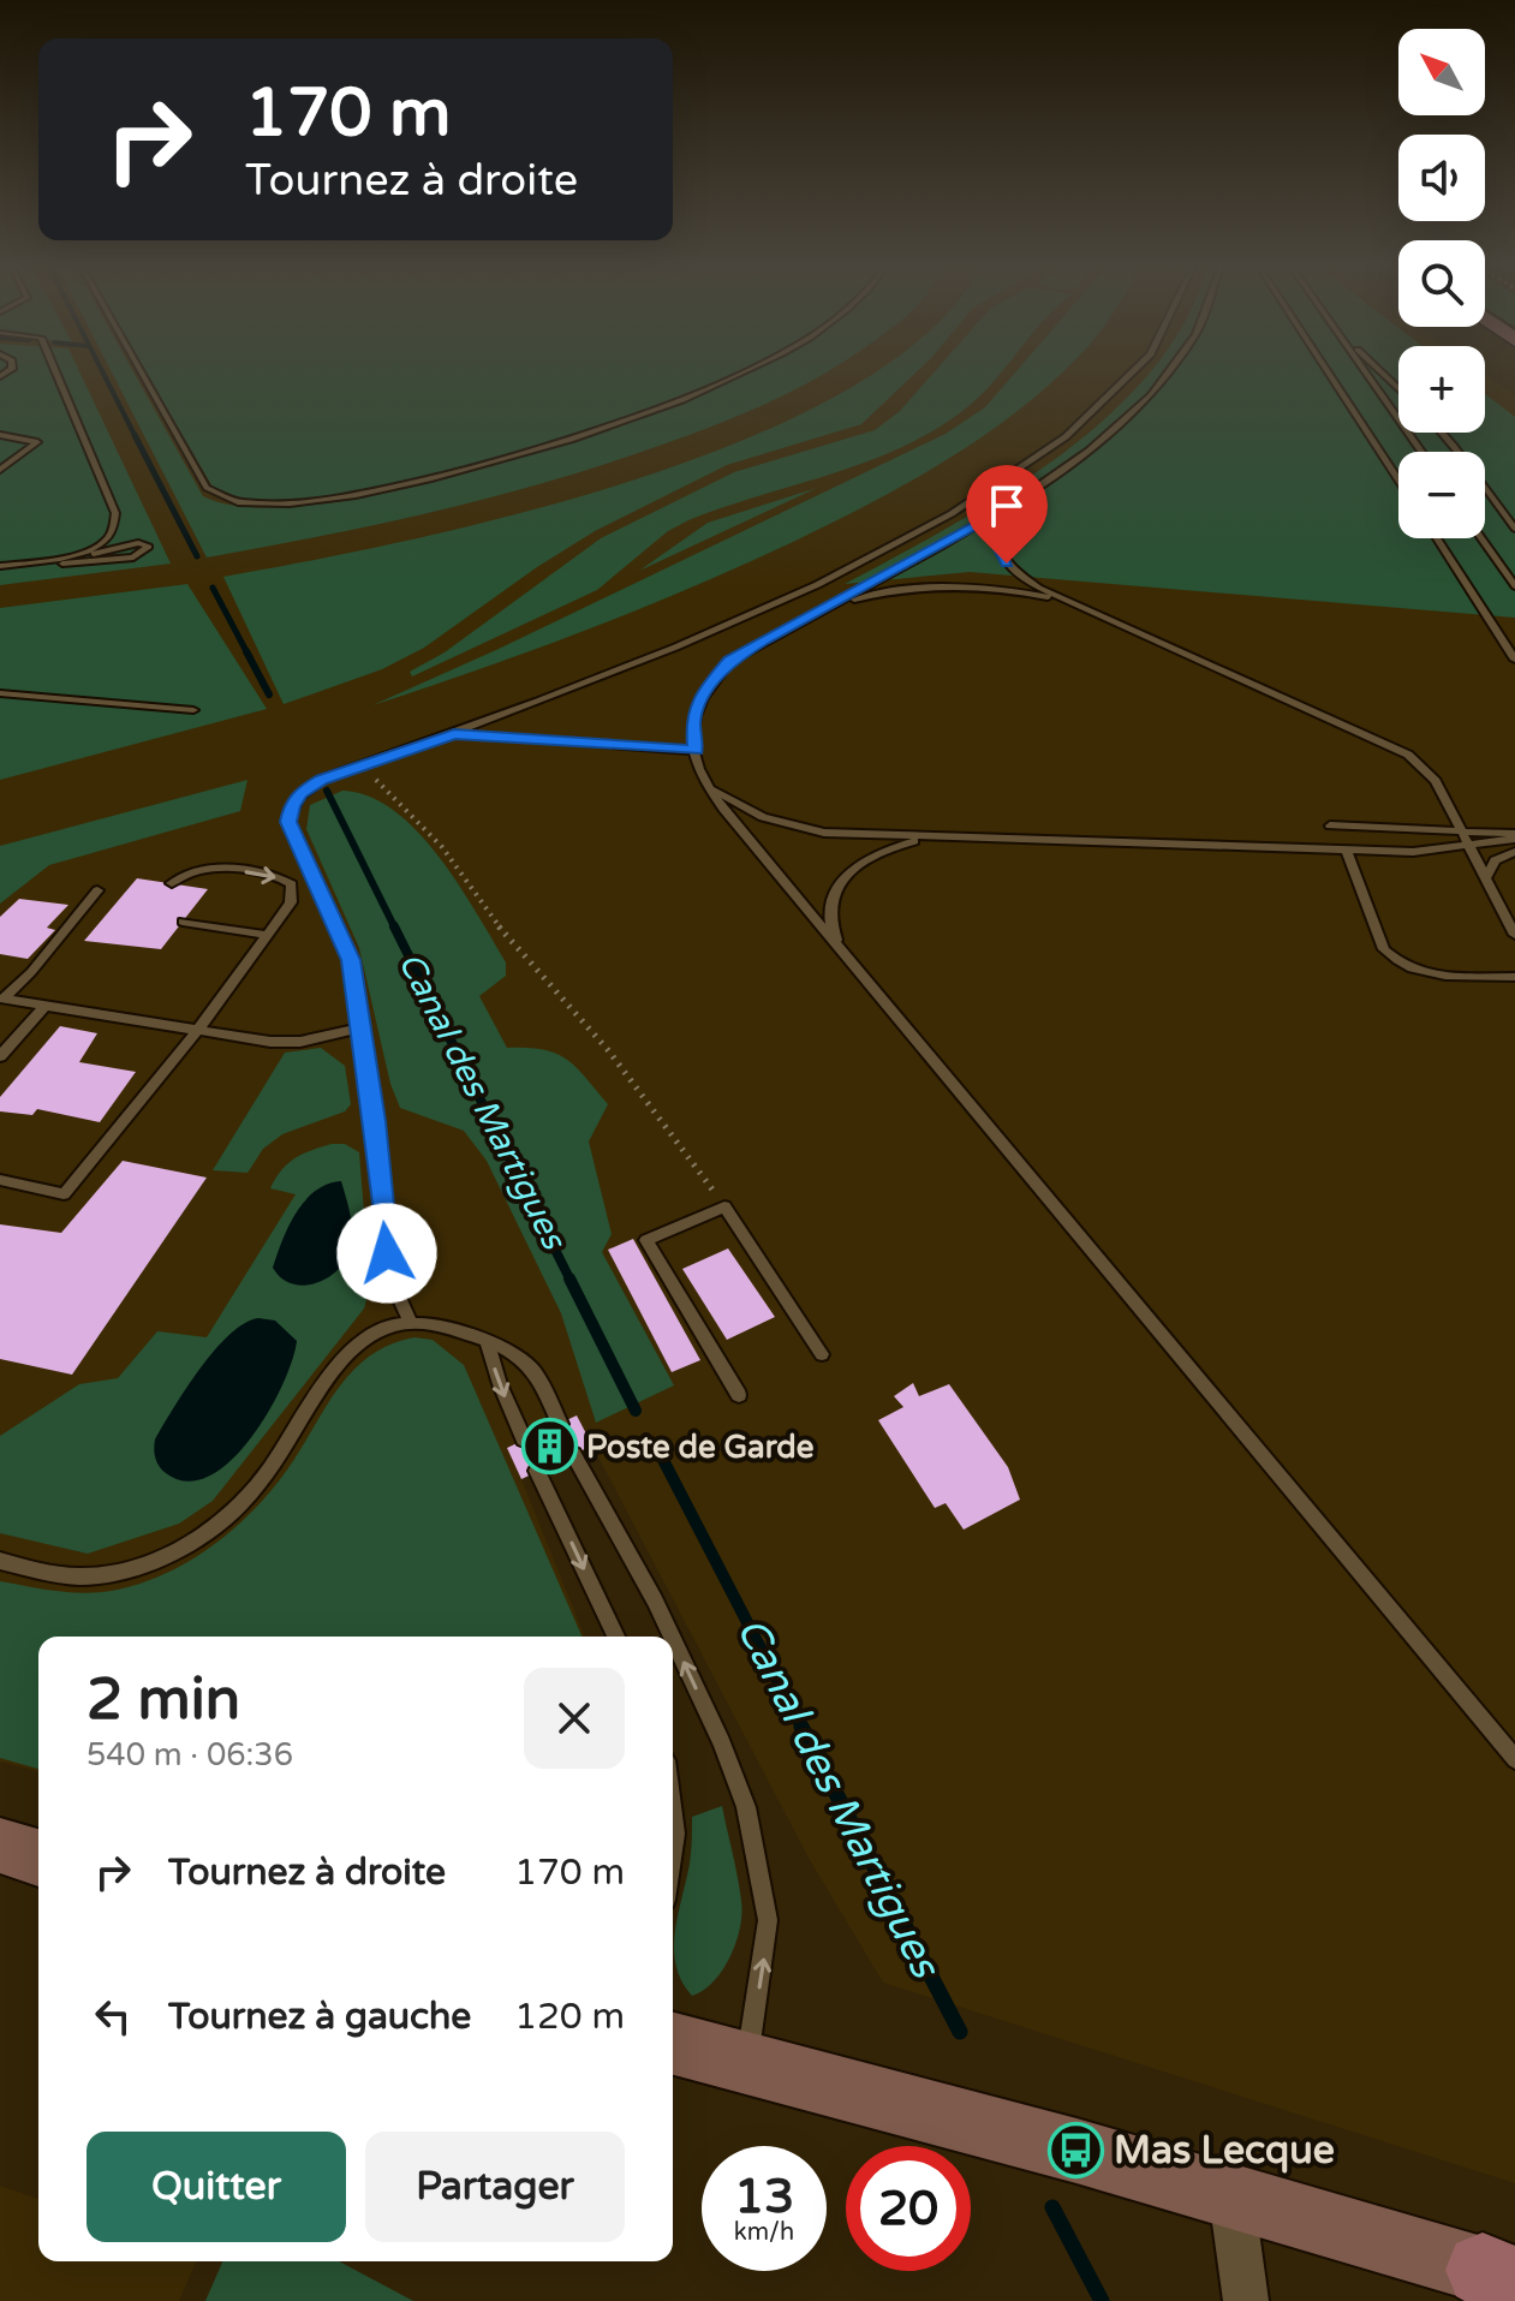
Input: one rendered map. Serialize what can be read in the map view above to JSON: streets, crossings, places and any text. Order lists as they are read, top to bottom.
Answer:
{
  "water": ["Canal des Martigues"],
  "places": {
    "building": ["Poste de Garde"],
    "bus stop": ["Mas Lecque"]
  },
  "north": "top left",
  "page": {
    "map_buttons": ["+", "−"],
    "turn": ["170 m", "Tournez à droite"],
    "heading": ["2 min", "540 m · 06:36"],
    "list": [
      {
        "name": "Tournez à droite",
        "value": "170 m"
      },
      {
        "name": "Tournez à gauche",
        "value": "120 m"
      }
    ],
    "buttons": ["Quitter", "Partager"],
    "speed": "13 km/h",
    "limit": "20"
  }
}
